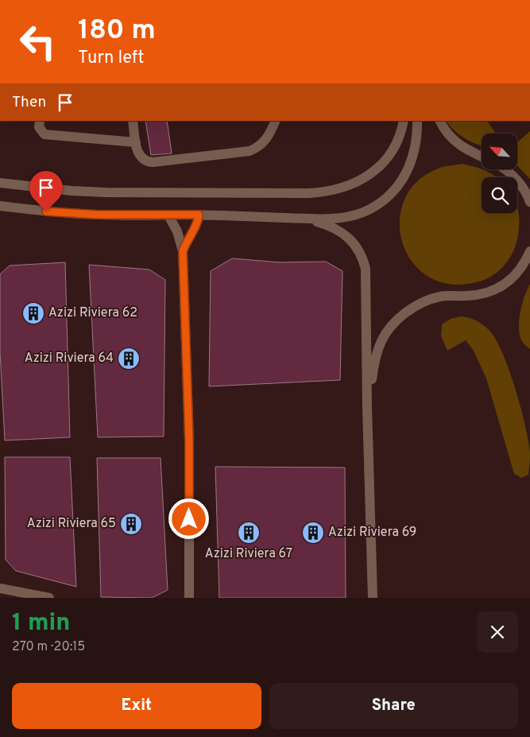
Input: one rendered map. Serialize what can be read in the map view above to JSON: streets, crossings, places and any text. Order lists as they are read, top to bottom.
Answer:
{
  "places": {
    "building": [
      "Azizi Riviera 62",
      "Azizi Riviera 64",
      "Azizi Riviera 65",
      "Azizi Riviera 67",
      "Azizi Riviera 69"
    ]
  },
  "north": "top left",
  "page": {
    "turn": ["180 m", "Turn left"],
    "then": "Then",
    "heading": ["1 min", "270 m · 20:15"],
    "buttons": ["Exit", "Share"]
  }
}
